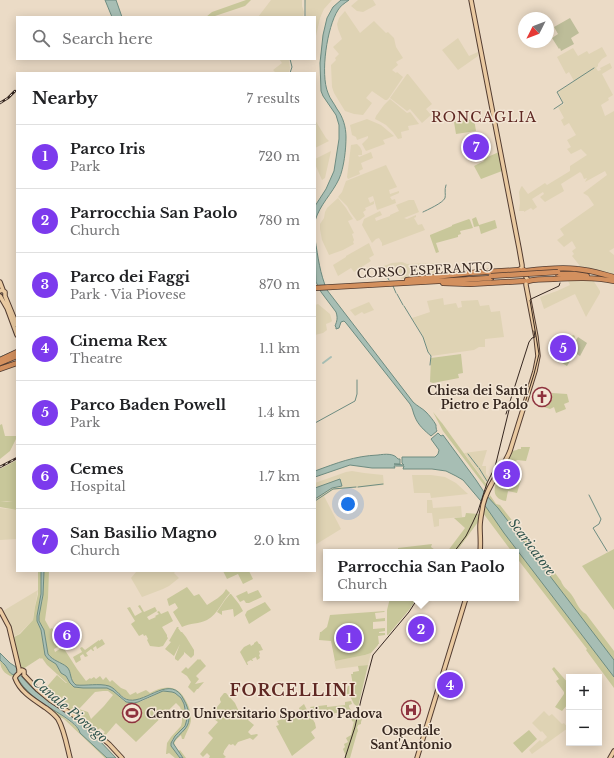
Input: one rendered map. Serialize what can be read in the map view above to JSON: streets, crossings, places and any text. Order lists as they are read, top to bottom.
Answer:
{
  "streets": {
    "highway": ["CORSO ESPERANTO"]
  },
  "districts": ["RONCAGLIA", "FORCELLINI"],
  "water": ["Scaricatore", "Canale Piovego"],
  "places": {
    "church": ["Chiesa dei Santi Pietro e Paolo"],
    "hospital": ["Ospedale Sant'Antonio"],
    "sports": ["Centro Universitario Sportivo Padova"]
  },
  "north": "bottom left",
  "page": {
    "search": "Search here",
    "heading": ["Nearby", "7 results"],
    "list": [
      {
        "mark": "1",
        "name": "Parco Iris",
        "note": "Park",
        "value": "720 m"
      },
      {
        "mark": "2",
        "name": "Parrocchia San Paolo",
        "note": "Church",
        "value": "780 m"
      },
      {
        "mark": "3",
        "name": "Parco dei Faggi",
        "note": "Park · Via Piovese",
        "value": "870 m"
      },
      {
        "mark": "4",
        "name": "Cinema Rex",
        "note": "Theatre",
        "value": "1.1 km"
      },
      {
        "mark": "5",
        "name": "Parco Baden Powell",
        "note": "Park",
        "value": "1.4 km"
      },
      {
        "mark": "6",
        "name": "Cemes",
        "note": "Hospital",
        "value": "1.7 km"
      },
      {
        "mark": "7",
        "name": "San Basilio Magno",
        "note": "Church",
        "value": "2.0 km"
      }
    ],
    "pins": [
      "7",
      "5",
      "3",
      "2",
      "6",
      "1",
      "4"
    ],
    "popup": ["Parrocchia San Paolo", "Church"],
    "map_buttons": ["+", "−"]
  }
}
